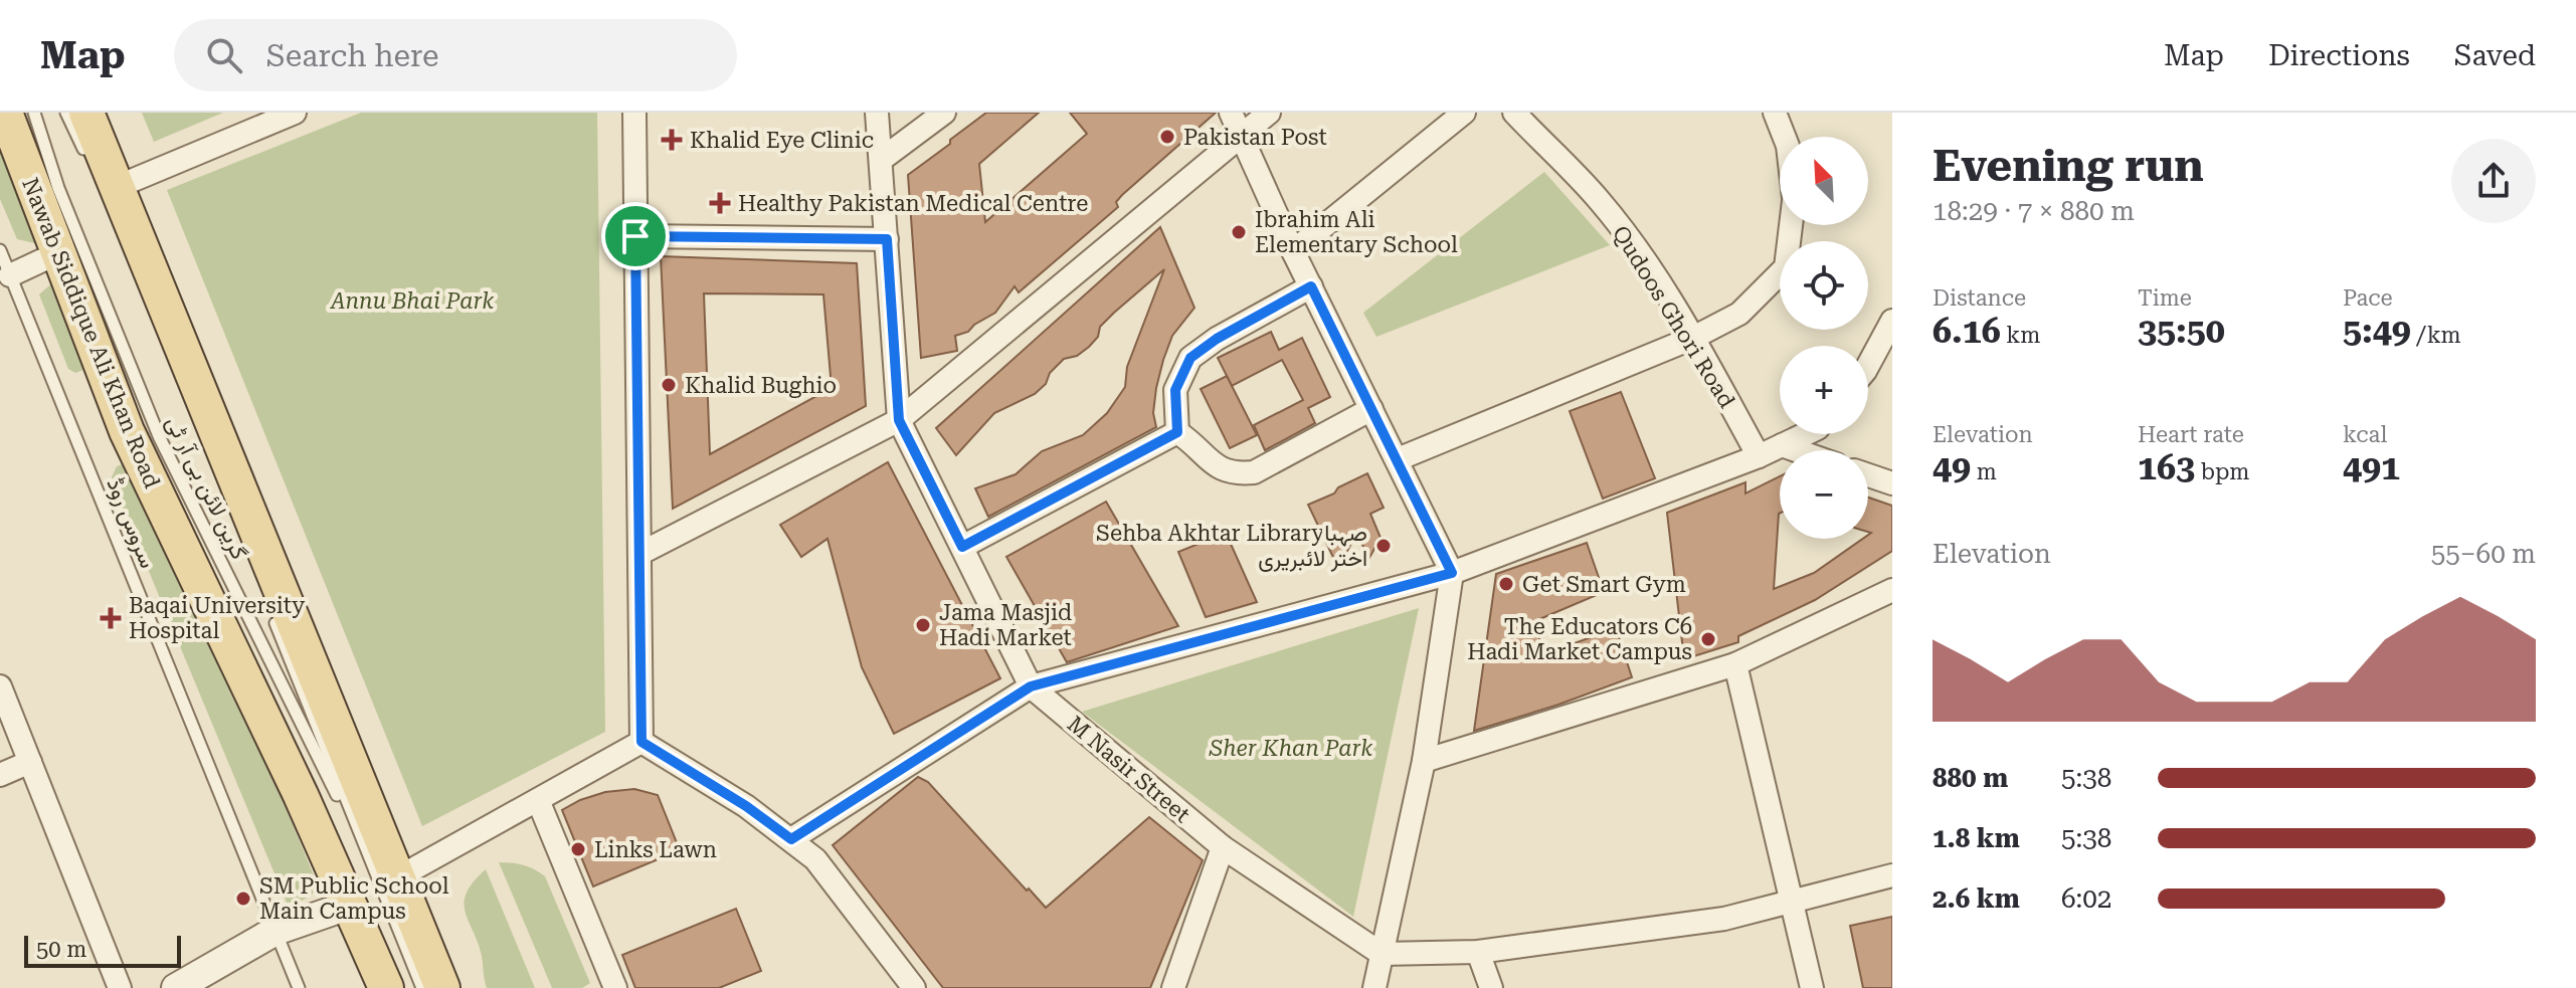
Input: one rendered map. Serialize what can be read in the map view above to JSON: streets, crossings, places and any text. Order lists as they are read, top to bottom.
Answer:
{
  "streets": {
    "main road": ["Nawab Siddique Ali Khan Road"],
    "street": ["Qudoos Ghori Road", "M Nasir Street"],
    "lane": ["گرین لائن بی آر ٹی", "سروس روڈ"]
  },
  "parks": ["Annu Bhai Park", "Sher Khan Park"],
  "places": {
    "other": [
      "Pakistan Post",
      "Ibrahim Ali Elementary School",
      "Khalid Bughio",
      "Sehba Akhtar Libraryصہبا اختر لائبریری",
      "Get Smart Gym",
      "Jama Masjid Hadi Market",
      "The Educators C6 Hadi Market Campus",
      "Links Lawn",
      "SM Public School Main Campus"
    ],
    "health": ["Khalid Eye Clinic", "Healthy Pakistan Medical Centre", "Baqai University Hospital"]
  },
  "scale_bar": "50 m",
  "north": "top left",
  "page": {
    "header": "Map",
    "search": "Search here",
    "nav": ["Map", "Directions", "Saved"],
    "heading": ["Evening run", "18:29 · 7 × 880 m"],
    "map_buttons": ["+", "−"],
    "stats": [
      ["Distance", "6.16 km"],
      ["Time", "35:50"],
      ["Pace", "5:49 /km"],
      ["Elevation", "49 m"],
      ["Heart rate", "163 bpm"],
      ["kcal", "491"]
    ],
    "chart": ["Elevation", "55–60 m"],
    "list": [
      {
        "name": "880 m",
        "note": "5:38"
      },
      {
        "name": "1.8 km",
        "note": "5:38"
      },
      {
        "name": "2.6 km",
        "note": "6:02"
      }
    ],
    "scale": "50 m"
  }
}
